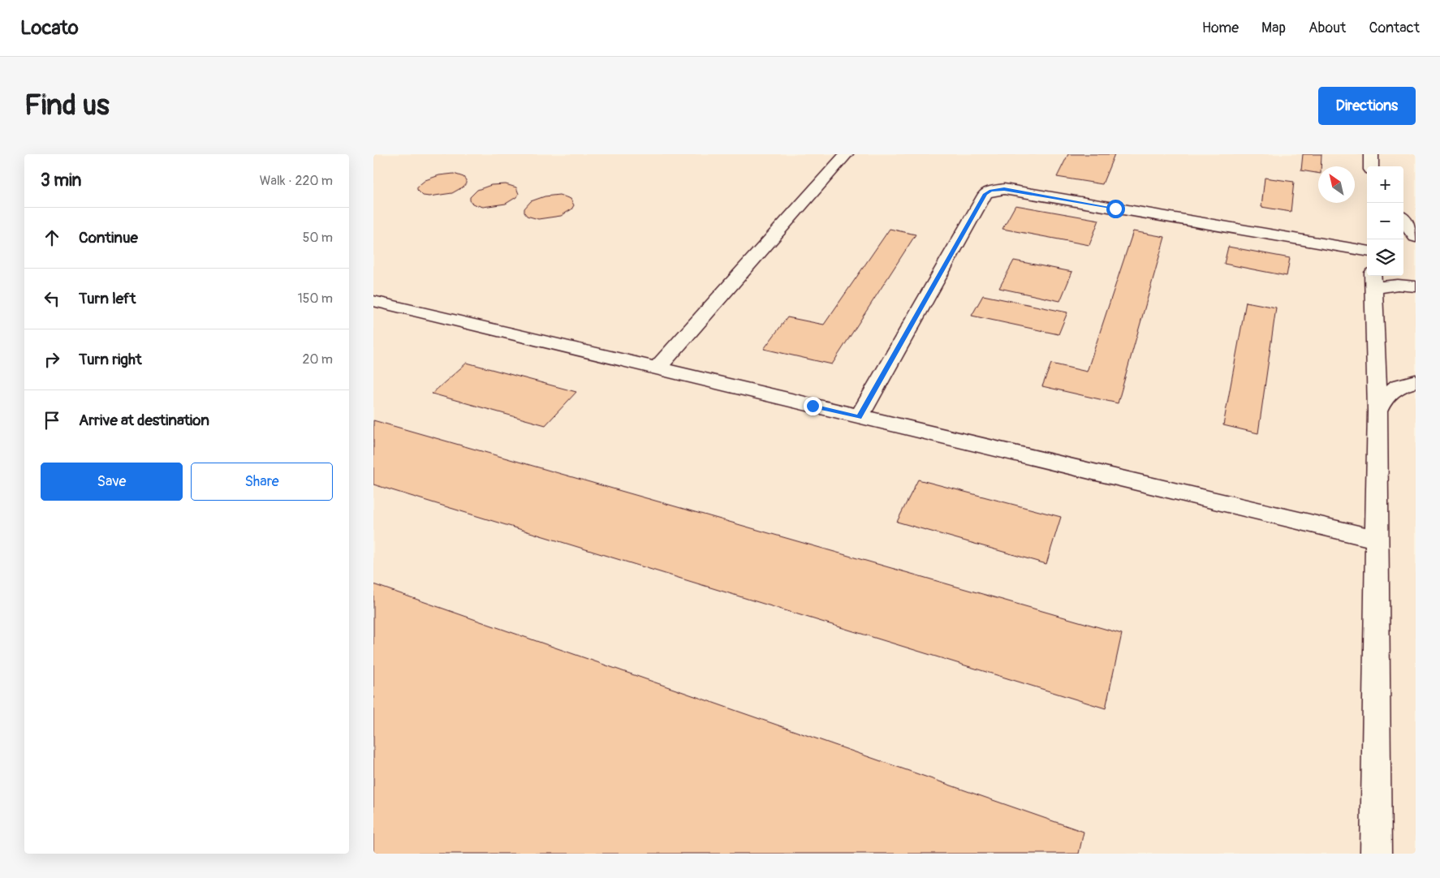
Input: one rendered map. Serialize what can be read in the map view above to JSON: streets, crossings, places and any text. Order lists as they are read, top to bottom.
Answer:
{
  "north": "top left",
  "page": {
    "header": "Locato",
    "nav": [
      "Home",
      "Map",
      "About",
      "Contact"
    ],
    "buttons": [
      "Directions",
      ["Save", "Share"]
    ],
    "title": "Find us",
    "heading": ["3 min", "Walk · 220 m"],
    "map_buttons": ["+", "−"],
    "list": [
      ["Continue", "50 m"],
      ["Turn left", "150 m"],
      ["Turn right", "20 m"],
      "Arrive at destination"
    ]
  }
}
